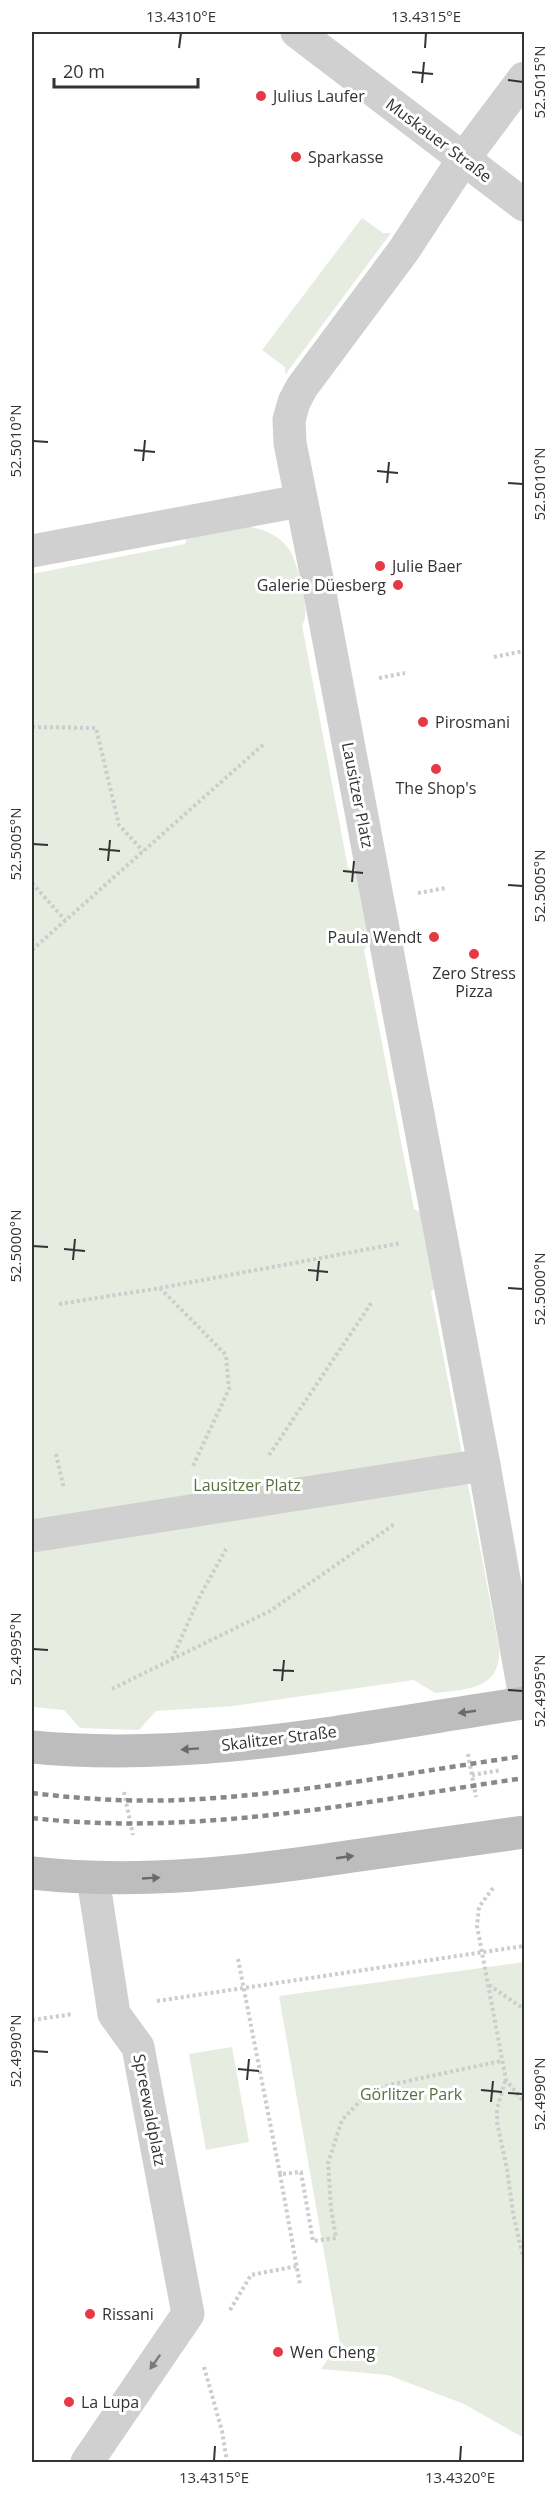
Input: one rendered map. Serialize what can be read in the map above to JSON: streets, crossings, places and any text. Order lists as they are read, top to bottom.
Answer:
{
  "streets": {
    "main road": ["Skalitzer Straße"],
    "street": ["Muskauer Straße", "Lausitzer Platz", "Spreewaldplatz"]
  },
  "crossings": [
    ["Muskauer Straße", "Lausitzer Platz"]
  ],
  "parks": ["Lausitzer Platz", "Görlitzer Park"],
  "places": [
    "Julius Laufer",
    "Sparkasse",
    "Julie Baer",
    "Galerie Düesberg",
    "Pirosmani",
    "The Shop's",
    "Paula Wendt",
    "Zero Stress Pizza",
    "Rissani",
    "Wen Cheng",
    "La Lupa"
  ],
  "scale_bar": "20 m",
  "coordinates": [
    "13.4310°E",
    "13.4315°E",
    "52.5015°N",
    "52.5010°N",
    "52.5005°N",
    "52.5000°N",
    "52.4995°N",
    "52.4990°N",
    "13.4320°E"
  ]
}
